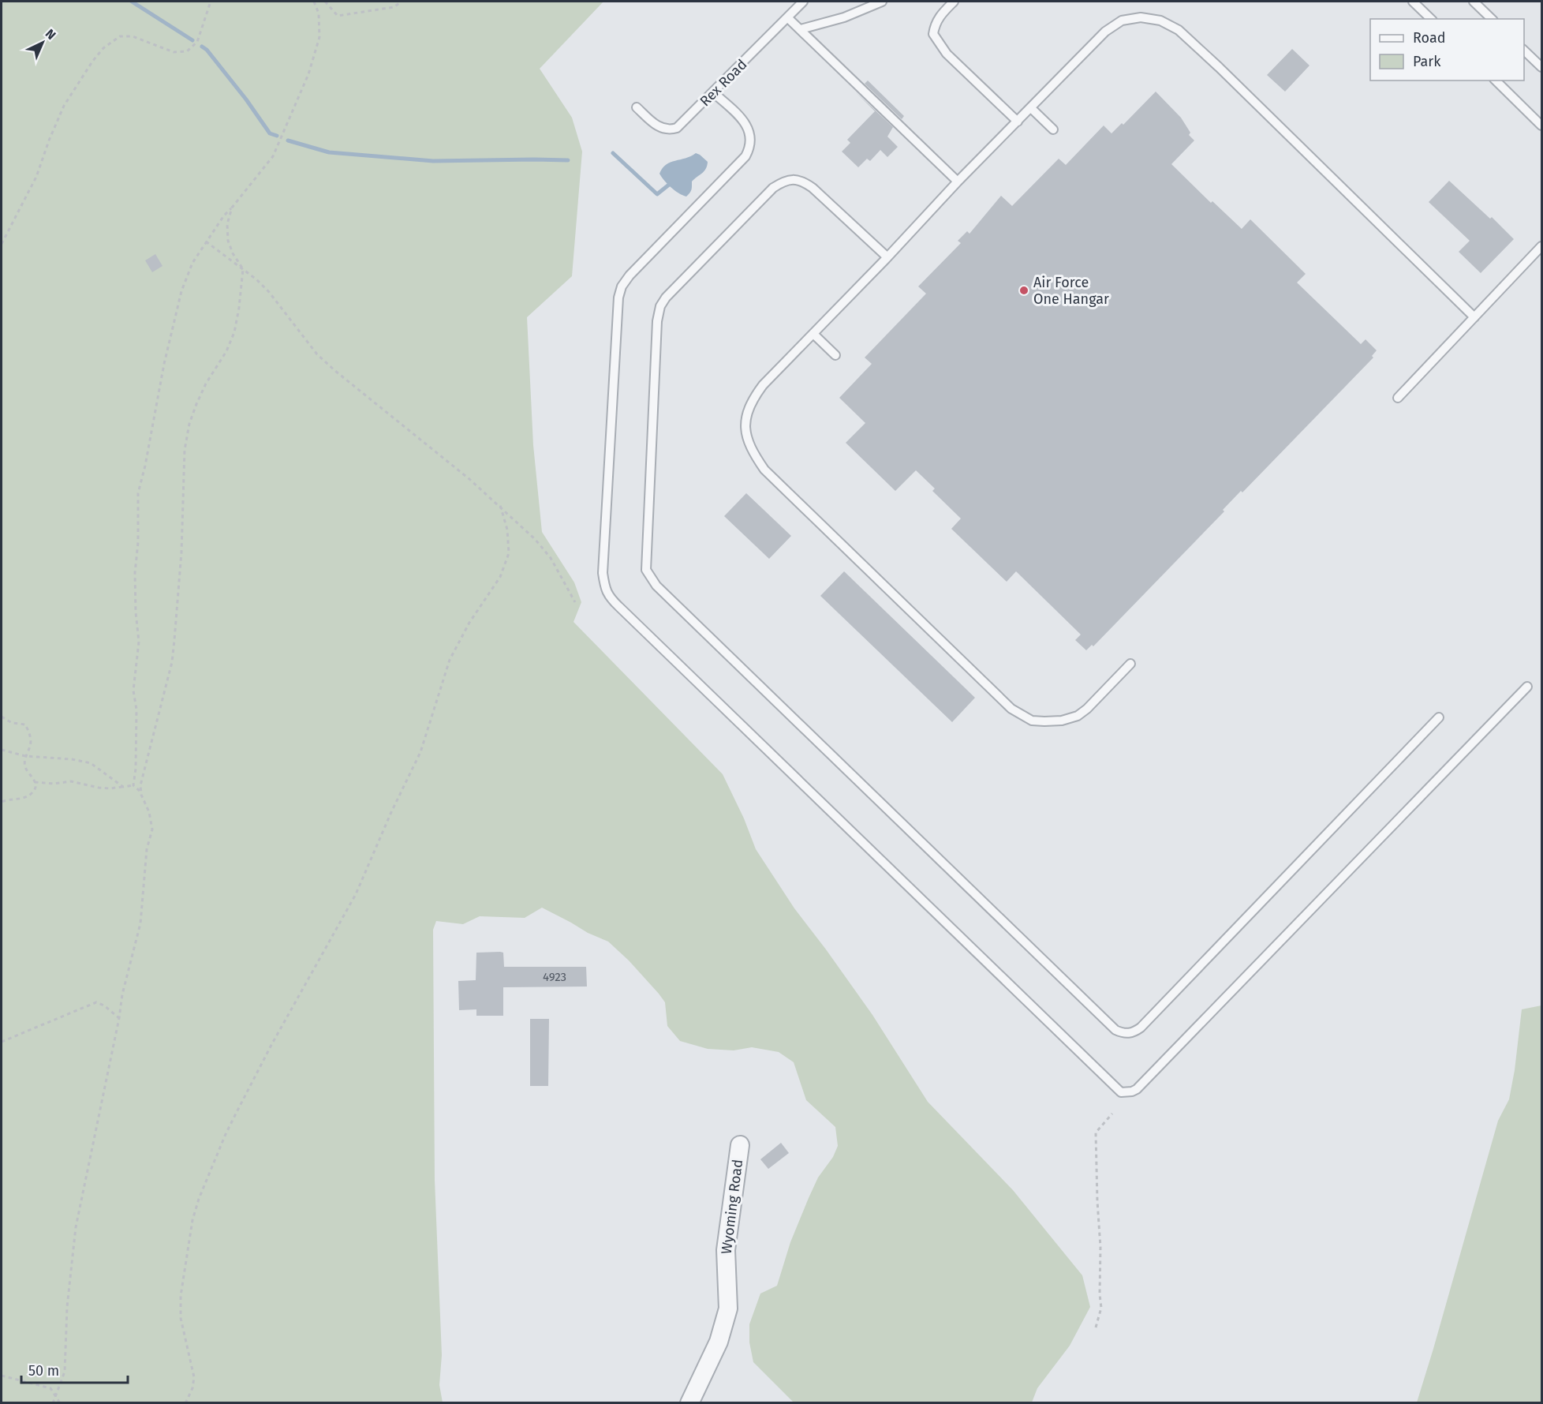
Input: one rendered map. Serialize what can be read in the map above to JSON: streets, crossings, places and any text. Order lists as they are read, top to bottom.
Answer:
{
  "streets": {
    "street": ["Wyoming Road"],
    "lane": ["Rex Road"]
  },
  "places": ["Air Force One Hangar"],
  "house_numbers": ["4923"],
  "legend": ["Road", "Park"],
  "scale_bar": "50 m",
  "north": "top right"
}
